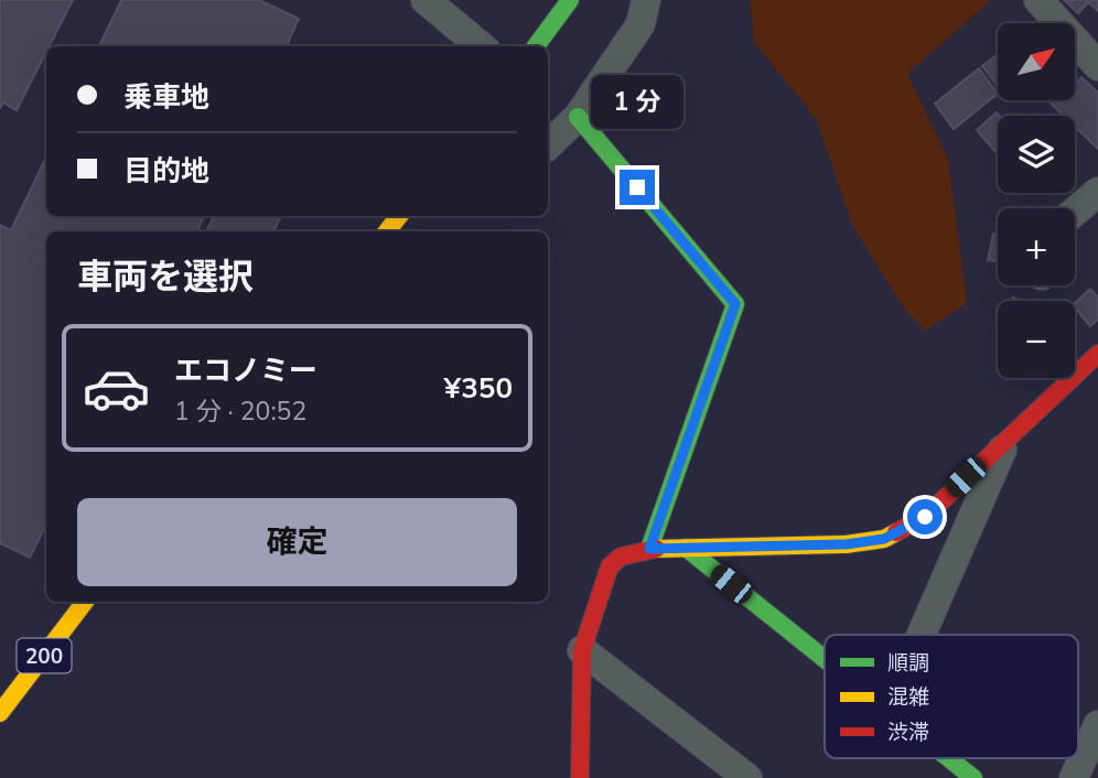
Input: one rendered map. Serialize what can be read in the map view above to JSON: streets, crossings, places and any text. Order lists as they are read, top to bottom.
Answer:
{
  "streets": {
    "main road": ["200"]
  },
  "legend": ["順調", "混雑", "渋滞"],
  "north": "top right",
  "page": {
    "map_buttons": ["+", "−"],
    "banner": ["乗車地", "目的地"],
    "bubble": "1 分",
    "heading": "車両を選択",
    "list": [
      {
        "name": "エコノミー",
        "note": "1 分 · 20:52",
        "value": "¥350"
      }
    ],
    "buttons": "確定"
  }
}
